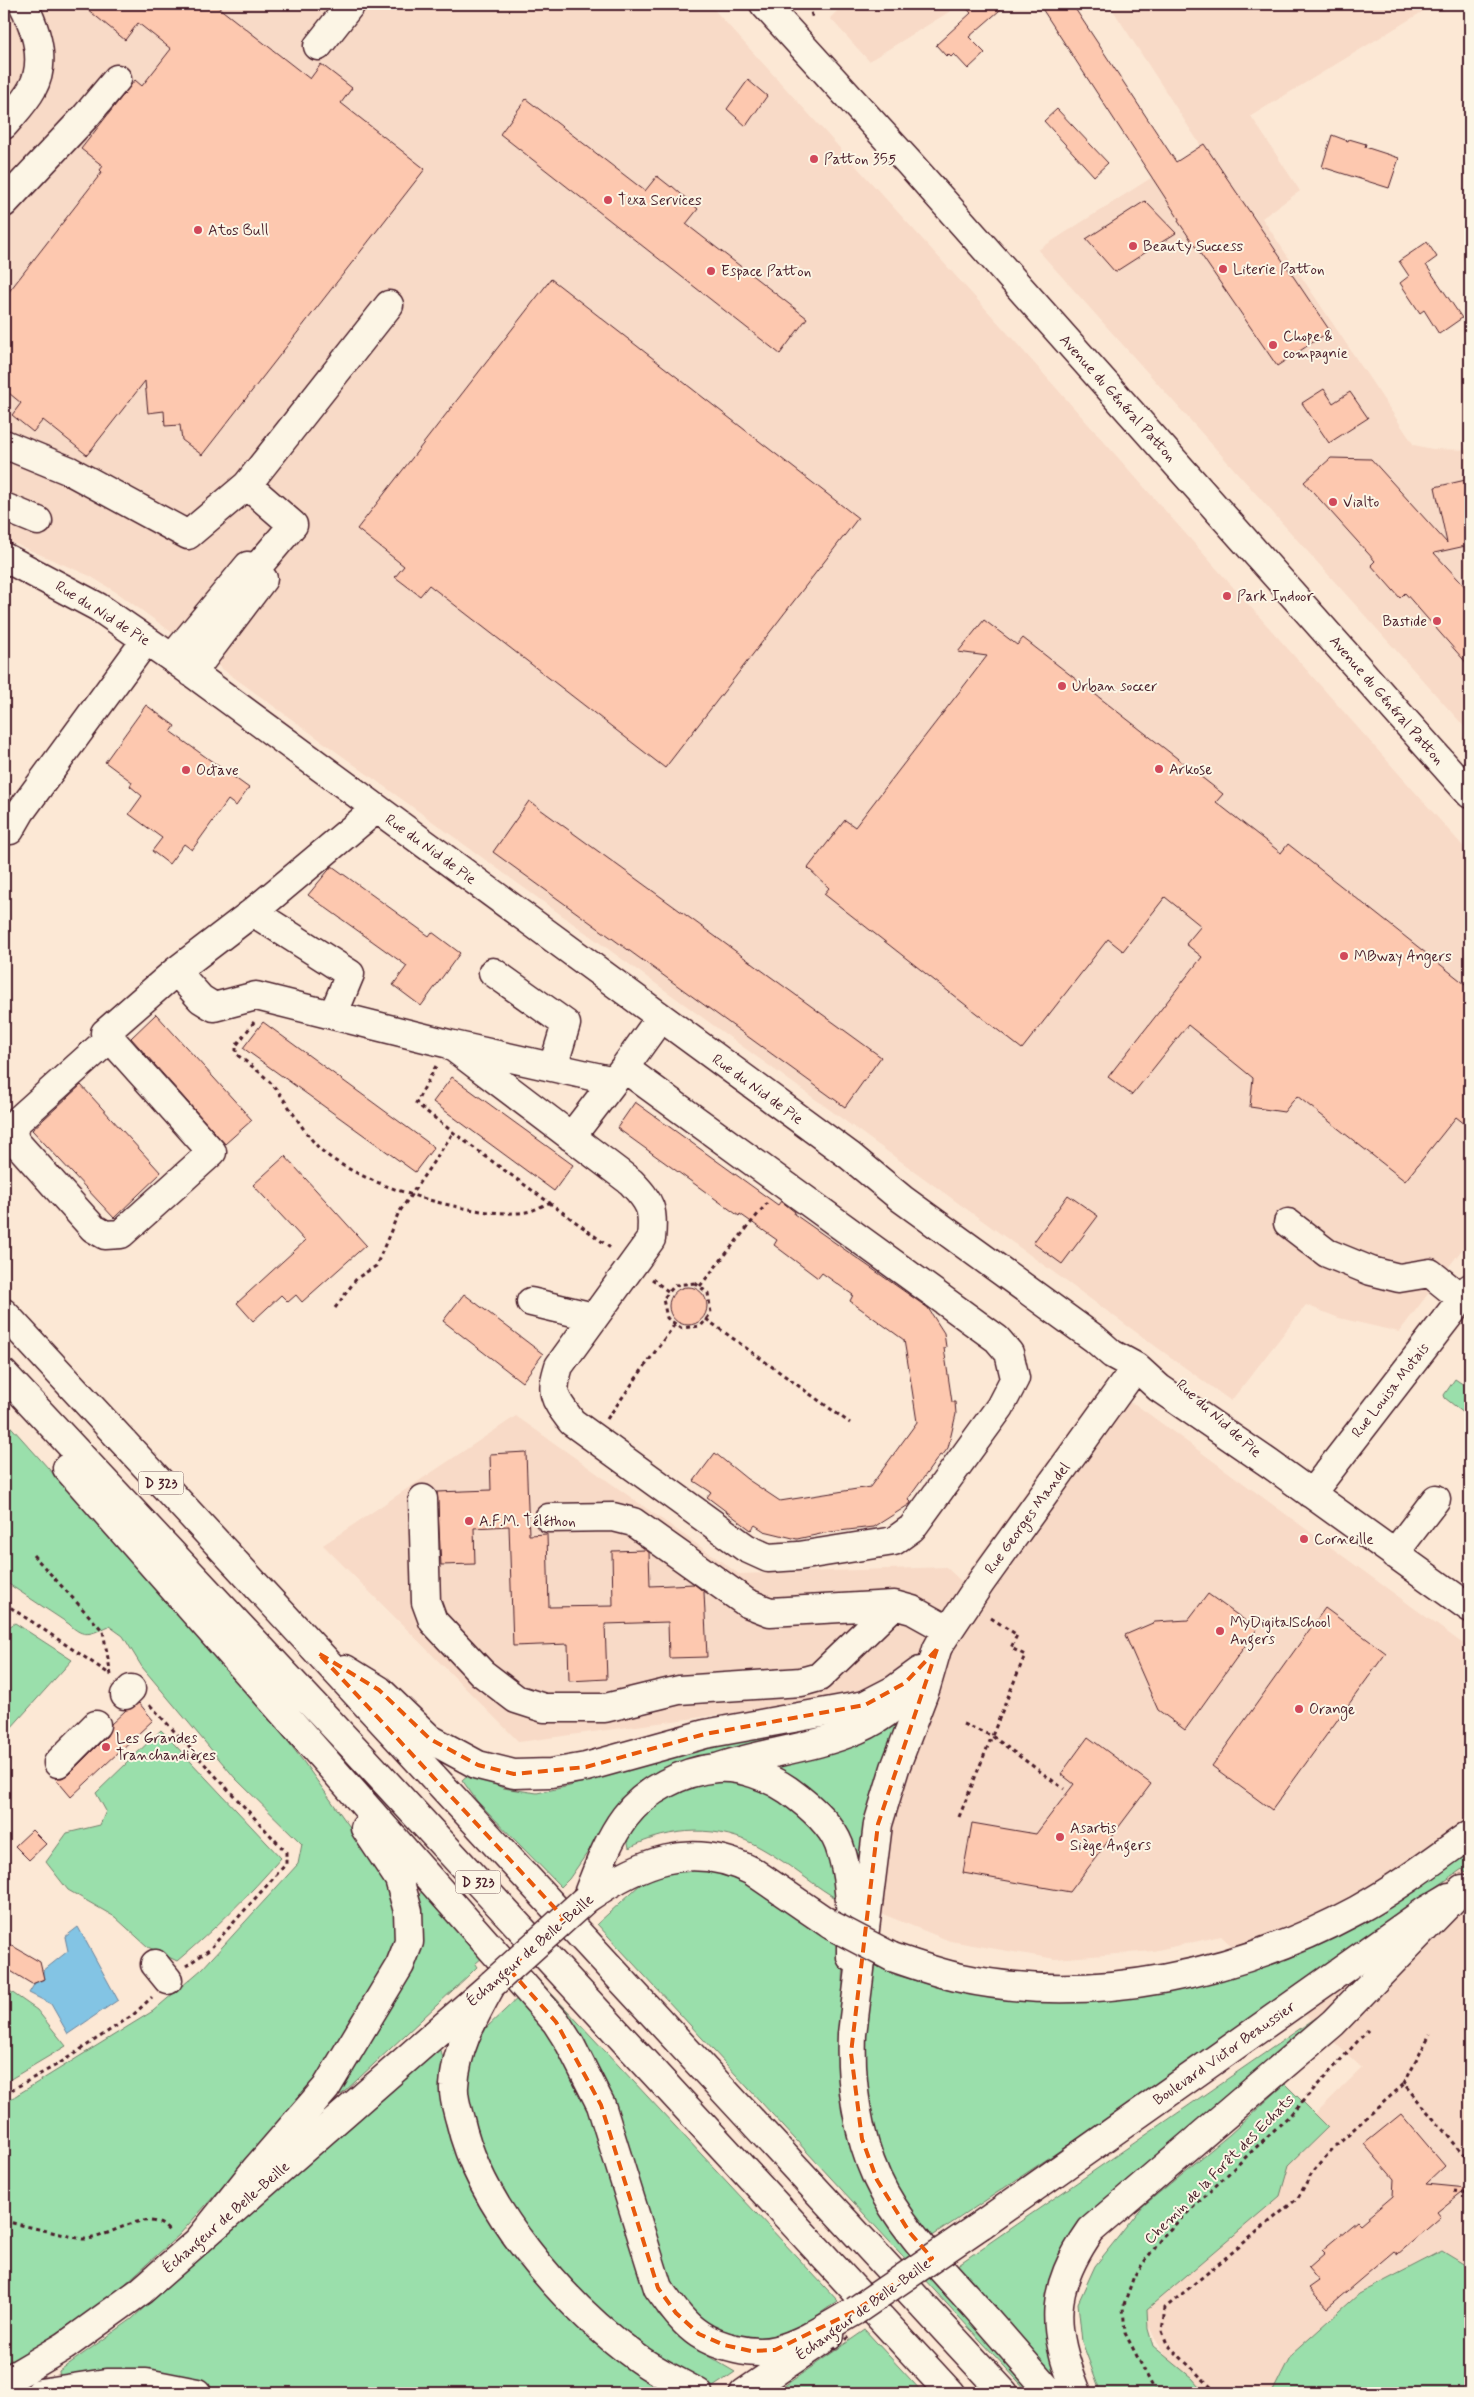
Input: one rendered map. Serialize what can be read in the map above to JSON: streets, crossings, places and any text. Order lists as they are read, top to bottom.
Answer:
{
  "streets": {
    "main road": [
      "Avenue du Général Patton",
      "Rue du Nid de Pie",
      "Rue Louisa Motais",
      "D 323",
      "Rue Georges Mandel",
      "Échangeur de Belle-Beille",
      "Boulevard Victor Beaussier"
    ],
    "path": ["Chemin de la Forêt des Echats"]
  },
  "crossings": [
    ["Rue du Nid de Pie", "Rue Louisa Motais"],
    ["Rue du Nid de Pie", "Rue Georges Mandel"],
    ["Échangeur de Belle-Beille", "Boulevard Victor Beaussier"]
  ],
  "places": [
    "Patton 355",
    "Texa Services",
    "Atos Bull",
    "Beauty Success",
    "Literie Patton",
    "Espace Patton",
    "Chope & compagnie",
    "Vialto",
    "Park Indoor",
    "Bastide",
    "Urban soccer",
    "Arkose",
    "Octave",
    "MBway Angers",
    "A.F.M. Téléthon",
    "Corneille",
    "MyDigitalSchool Angers",
    "Orange",
    "Les Grandes Tranchandières",
    "Asartis Siège Angers"
  ]
}
